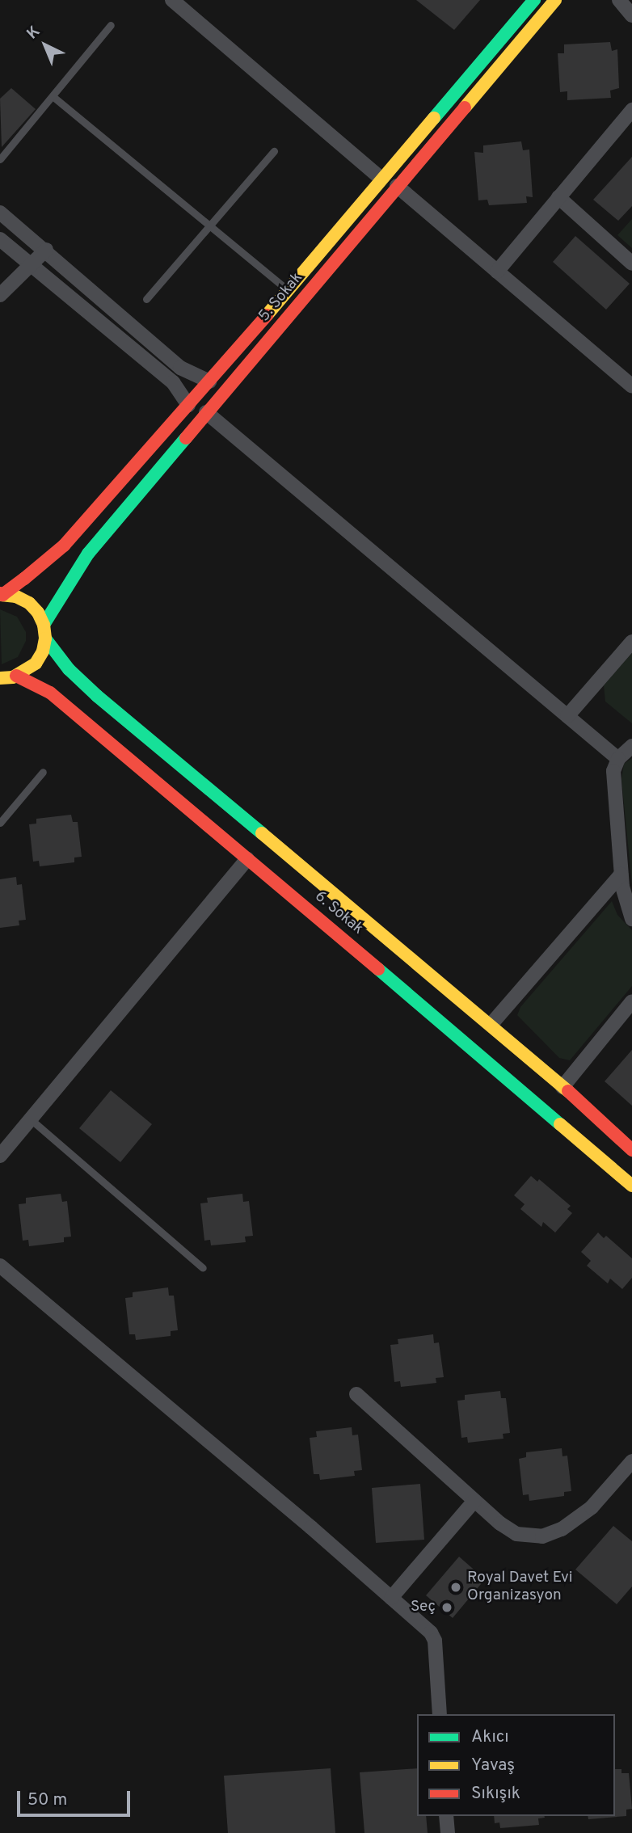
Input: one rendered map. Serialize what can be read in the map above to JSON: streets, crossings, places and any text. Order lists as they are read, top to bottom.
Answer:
{
  "streets": {
    "street": ["5. Sokak", "6. Sokak"]
  },
  "crossings": [
    ["5. Sokak", "6. Sokak"]
  ],
  "places": ["Royal Davet Evi Organizasyon", "Seç"],
  "legend": ["Akıcı", "Yavaş", "Sıkışık"],
  "scale_bar": "50 m",
  "north": "top left"
}
